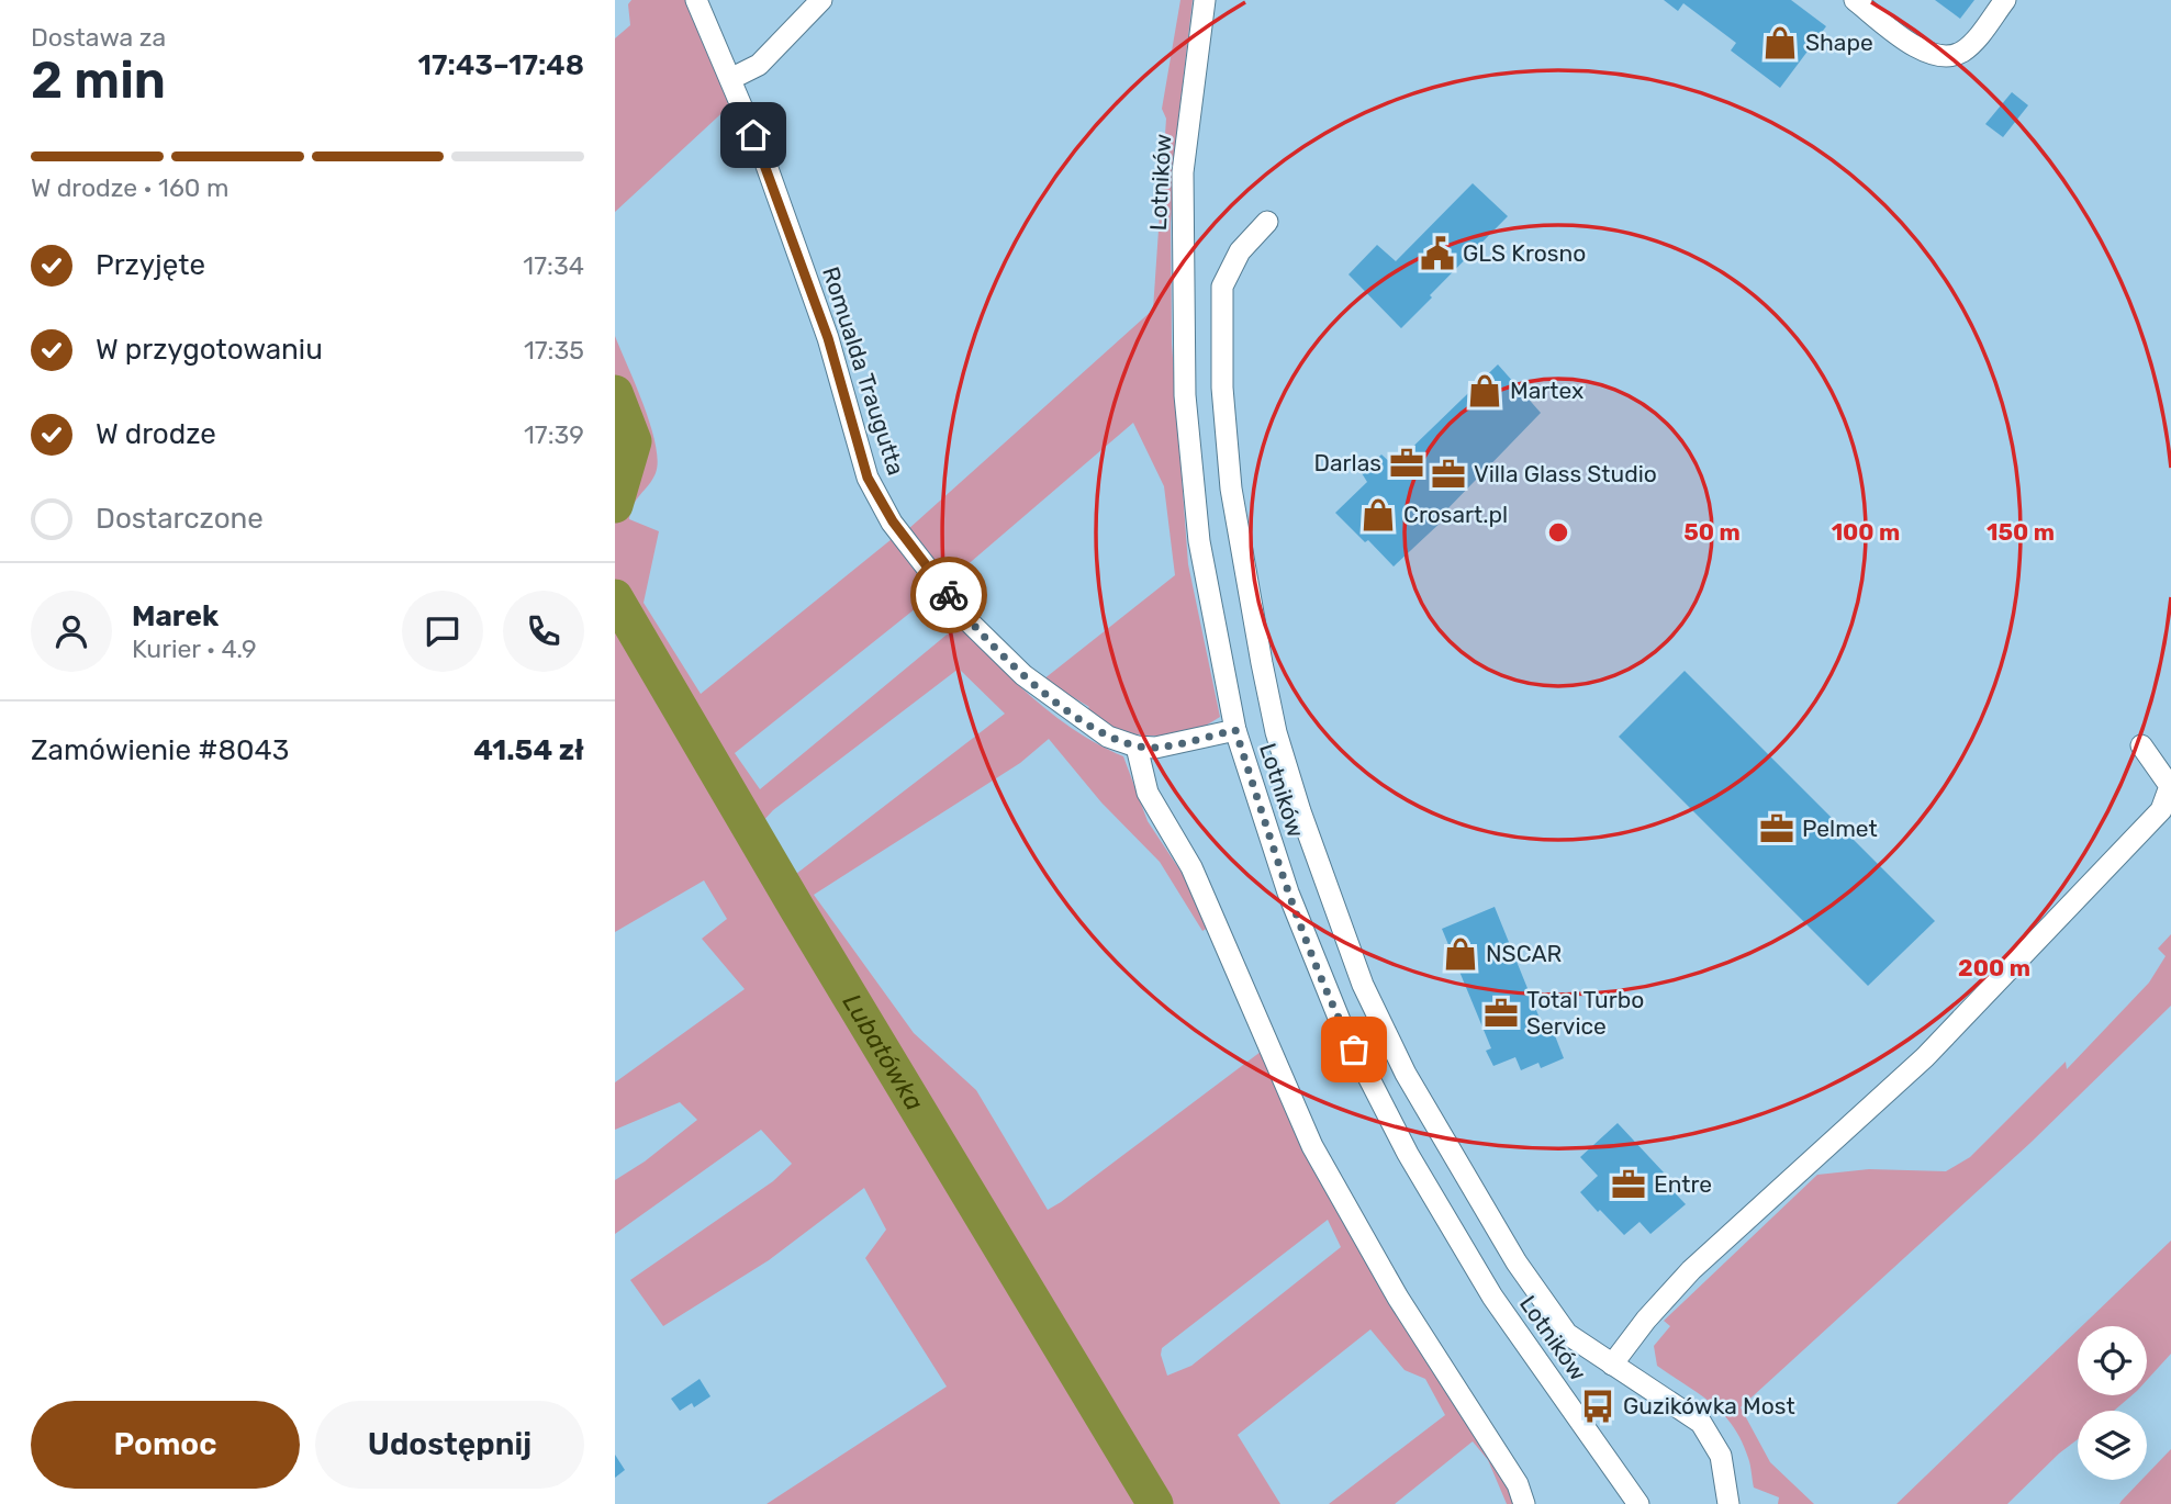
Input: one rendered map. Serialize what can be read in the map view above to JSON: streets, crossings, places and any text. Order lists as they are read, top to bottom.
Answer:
{
  "streets": {
    "street": ["Lotników", "Romualda Traugutta"]
  },
  "crossings": [
    ["Lotników", "Romualda Traugutta"]
  ],
  "water": ["Lubatówka"],
  "places": {
    "shop": [
      "Shape",
      "Martex",
      "Crosart.pl",
      "NSCAR"
    ],
    "public building": ["GLS Krosno"],
    "office": [
      "Darlas",
      "Villa Glass Studio",
      "Pelmet",
      "Total Turbo Service",
      "Entre"
    ],
    "bus stop": ["Guzikówka Most"]
  },
  "page": {
    "heading": ["2 min", "Dostawa za", "17:43–17:48"],
    "panel": [
      "Marek",
      "Kurier · 4.9",
      "Zamówienie #8043",
      "41.54 zł"
    ],
    "bar": "W drodze · 160 m",
    "list": [
      ["Przyjęte", "17:34"],
      ["W przygotowaniu", "17:35"],
      ["W drodze", "17:39"],
      "Dostarczone"
    ],
    "buttons": ["Pomoc", "Udostępnij"]
  },
  "rings": [
    "50 m",
    "100 m",
    "150 m",
    "200 m"
  ]
}
